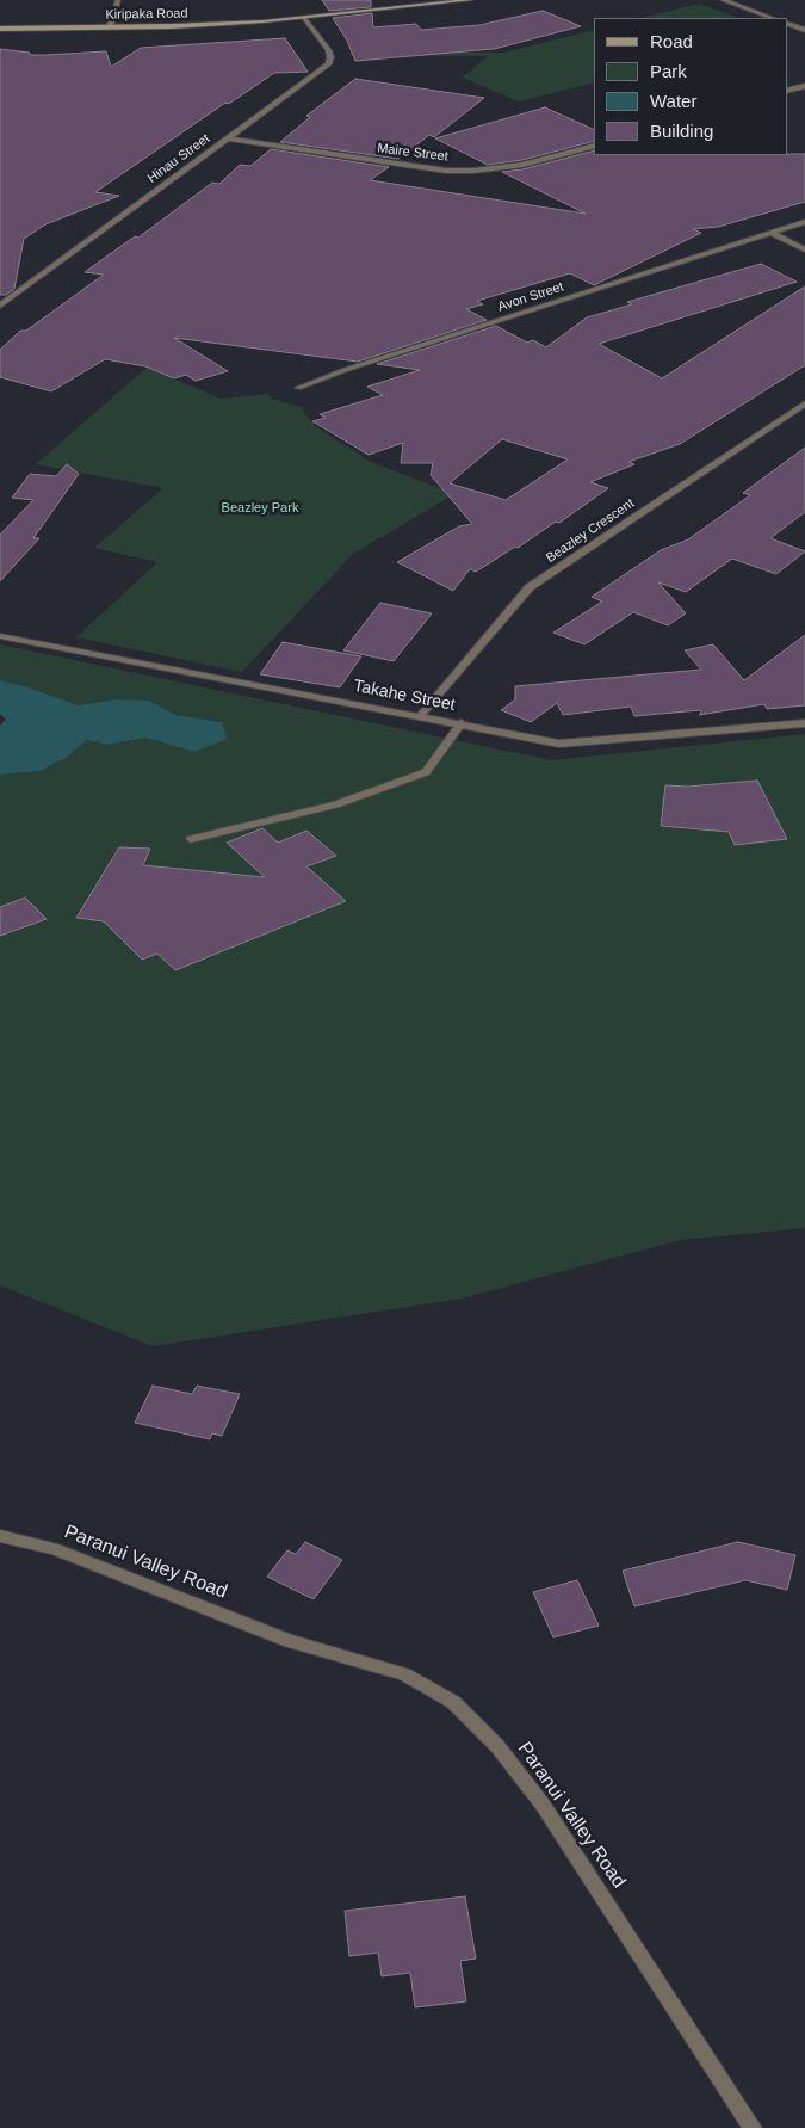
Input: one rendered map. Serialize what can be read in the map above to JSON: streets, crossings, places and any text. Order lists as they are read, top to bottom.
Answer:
{
  "streets": {
    "main road": ["Kiripaka Road"],
    "street": [
      "Maire Street",
      "Hinau Street",
      "Avon Street",
      "Beazley Crescent",
      "Takahe Street",
      "Paranui Valley Road"
    ]
  },
  "crossings": [
    ["Kiripaka Road", "Hinau Street"],
    ["Maire Street", "Hinau Street"],
    ["Beazley Crescent", "Takahe Street"]
  ],
  "parks": ["Beazley Park"],
  "legend": [
    "Road",
    "Park",
    "Water",
    "Building"
  ]
}
